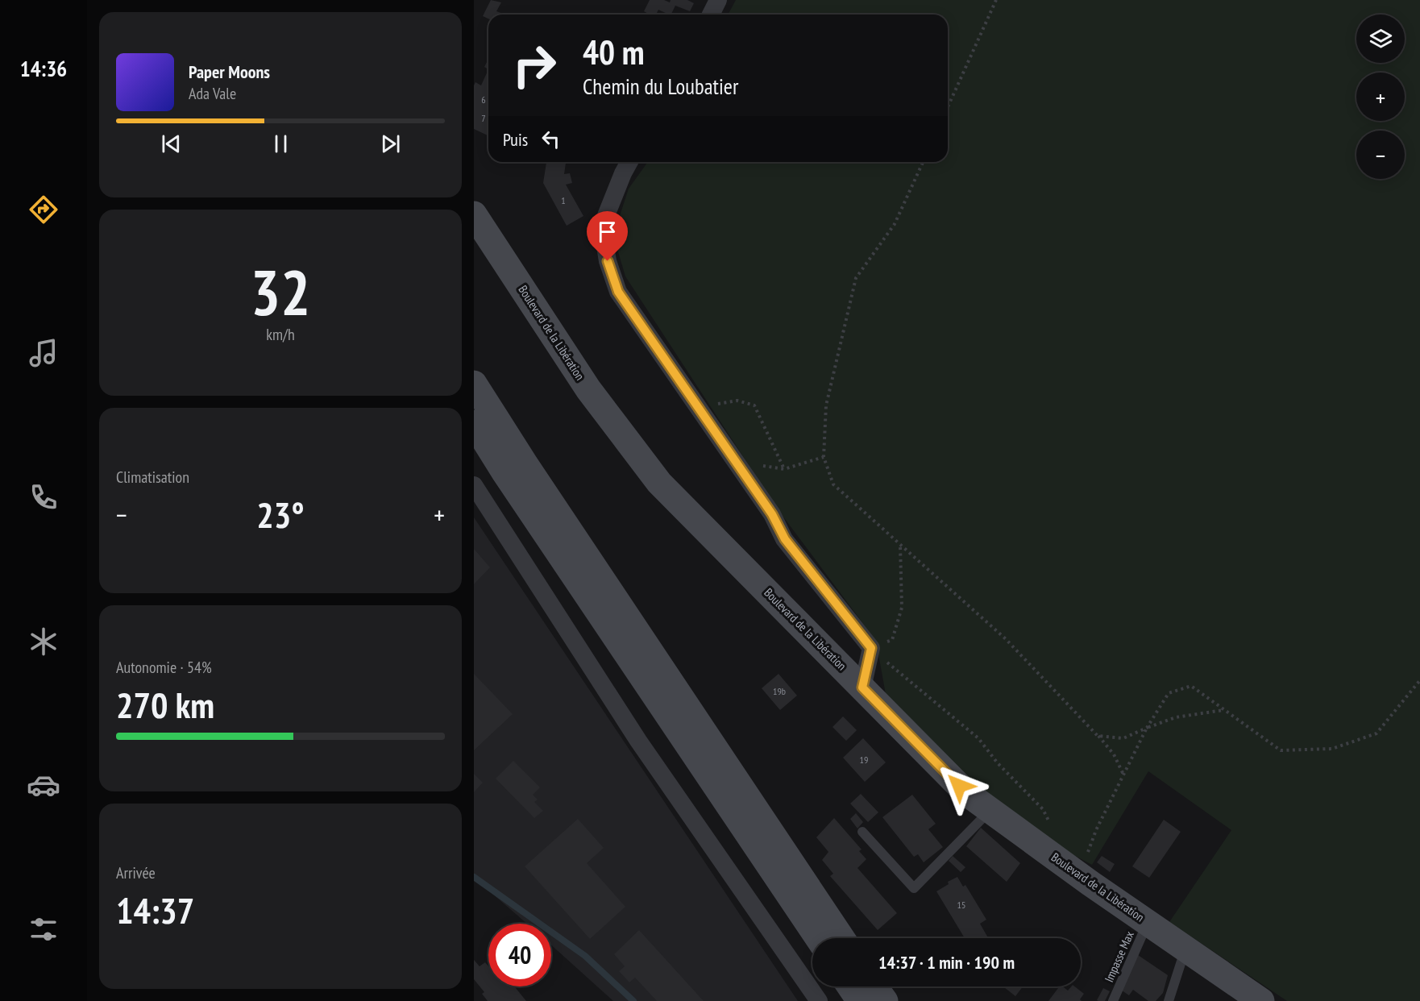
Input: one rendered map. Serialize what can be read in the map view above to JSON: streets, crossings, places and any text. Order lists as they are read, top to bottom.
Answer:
{
  "streets": {
    "main road": ["Boulevard de la Libération"],
    "lane": ["Impasse Max"]
  },
  "crossings": [
    ["Boulevard de la Libération", "Impasse Max"]
  ],
  "house_numbers": [
    "6",
    "7",
    "1",
    "19b",
    "19",
    "15"
  ],
  "page": {
    "tabs": "14:36",
    "map_buttons": ["+", "−"],
    "turn": ["40 m", "Chemin du Loubatier"],
    "song": ["Paper Moons", "Ada Vale"],
    "then": "Puis",
    "tile": [
      ["32", "km/h"],
      "Climatisation",
      ["Autonomie · 54%", "270 km"],
      ["Arrivée", "14:37"]
    ],
    "heat": ["−", "23°", "+"],
    "limit": "40",
    "trip": "14:37 · 1 min · 190 m"
  }
}
